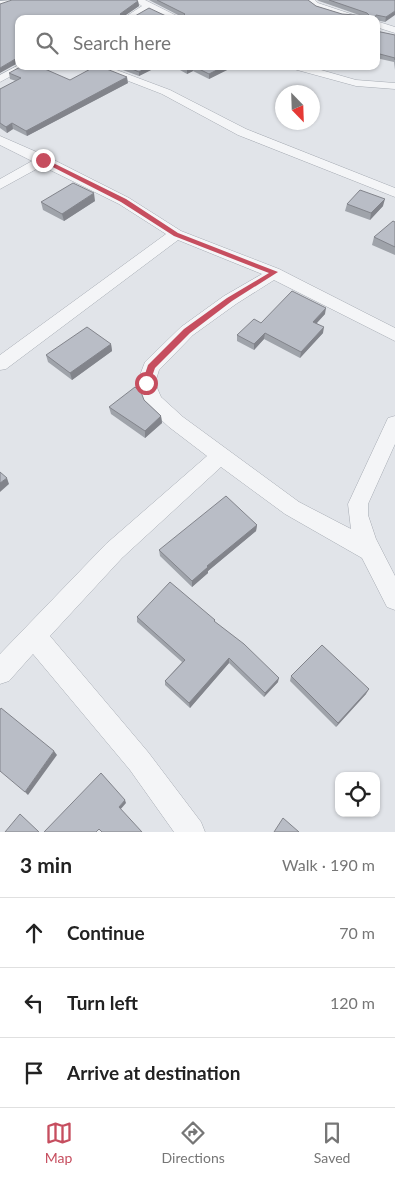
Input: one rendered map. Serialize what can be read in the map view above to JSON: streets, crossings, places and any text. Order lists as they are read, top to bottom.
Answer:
{
  "north": "bottom right",
  "page": {
    "search": "Search here",
    "heading": ["3 min", "Walk · 190 m"],
    "list": [
      ["Continue", "70 m"],
      ["Turn left", "120 m"],
      "Arrive at destination"
    ],
    "nav": ["Map", "Directions", "Saved"]
  }
}
